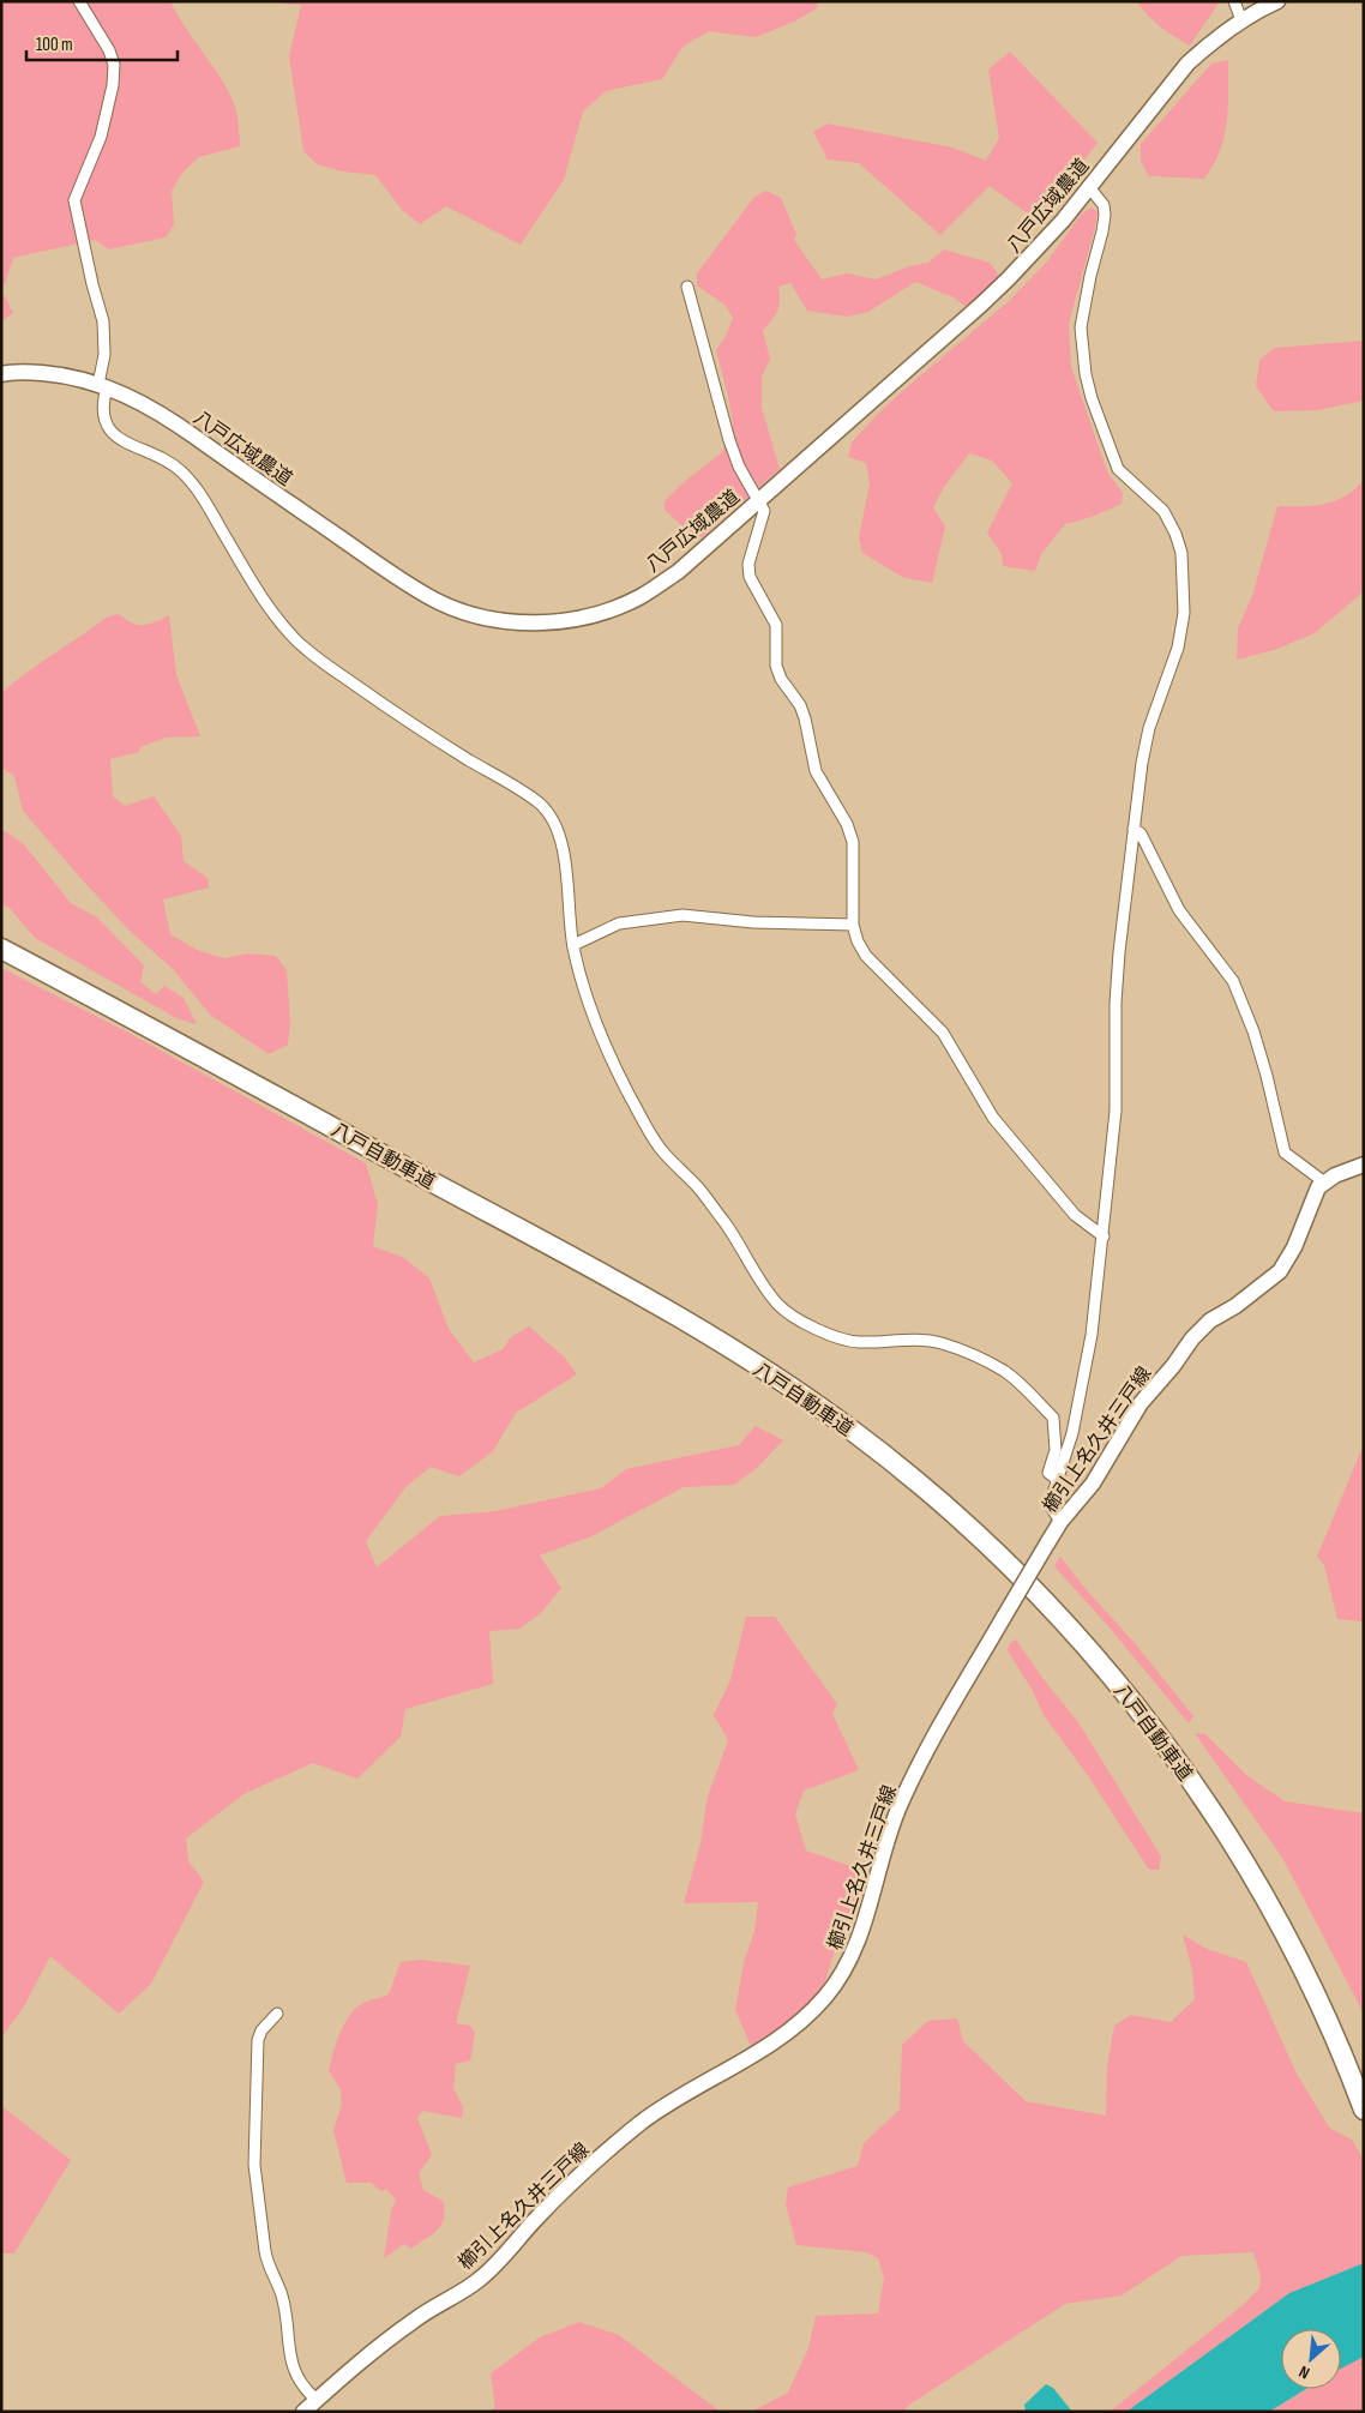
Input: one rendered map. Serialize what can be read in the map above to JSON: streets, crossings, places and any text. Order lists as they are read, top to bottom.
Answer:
{
  "streets": {
    "highway": ["八戸自動車道"],
    "main road": ["八戸広域農道", "櫛引上名久井三戸線"]
  },
  "scale_bar": "100 m",
  "north": "bottom left"
}
